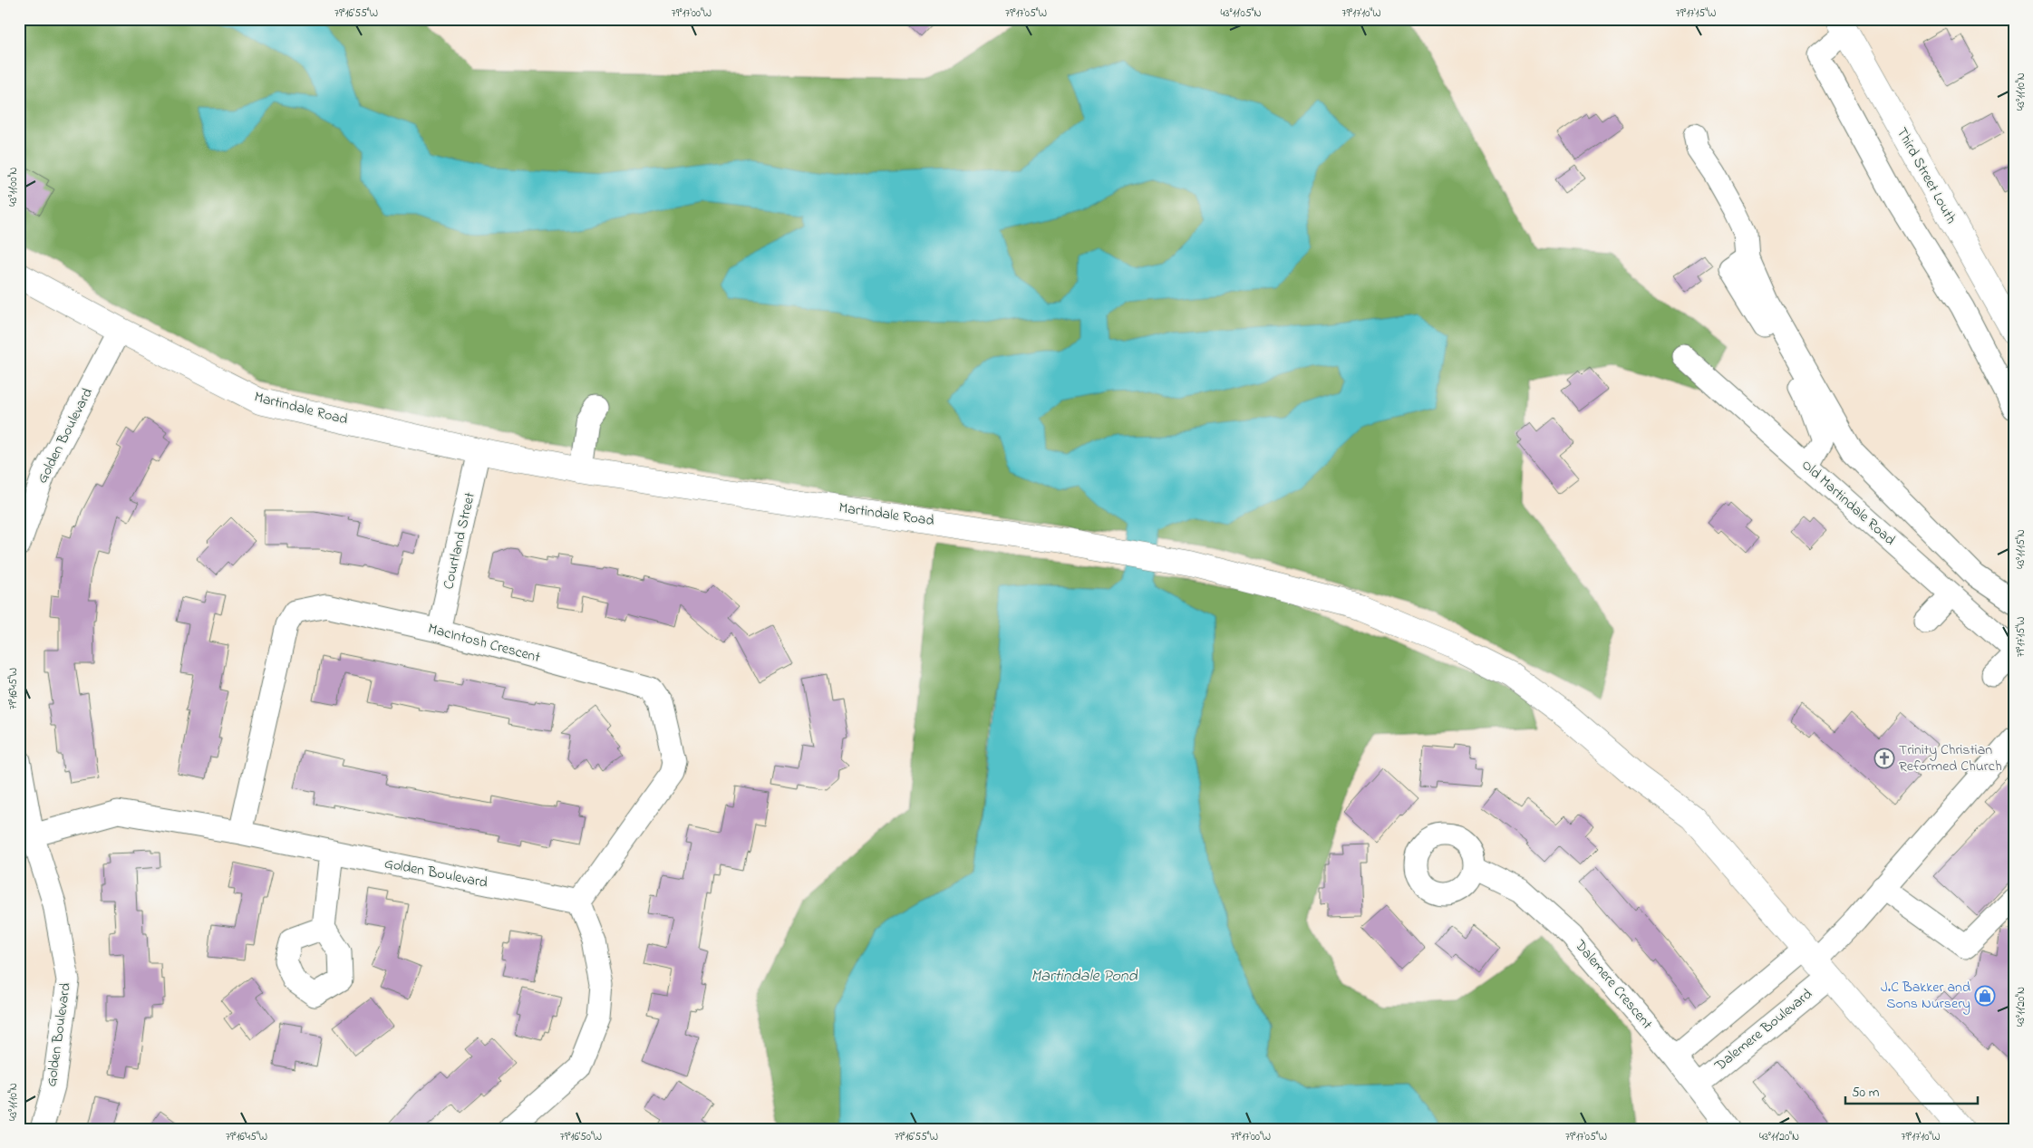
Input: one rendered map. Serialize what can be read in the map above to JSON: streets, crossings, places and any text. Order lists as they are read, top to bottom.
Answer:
{
  "streets": {
    "main road": ["Third Street Louth", "Martindale Road"],
    "street": [
      "Golden Boulevard",
      "Old Martindale Road",
      "Courtland Street",
      "MacIntosh Crescent",
      "Dalemere Crescent",
      "Dalemere Boulevard"
    ]
  },
  "crossings": [
    ["Martindale Road", "Golden Boulevard"],
    ["Martindale Road", "Courtland Street"],
    ["Martindale Road", "Dalemere Boulevard"],
    ["Golden Boulevard", "MacIntosh Crescent"],
    ["Courtland Street", "MacIntosh Crescent"],
    ["Dalemere Crescent", "Dalemere Boulevard"]
  ],
  "water": ["Martindale Pond"],
  "places": {
    "church": ["Trinity Christian Reformed Church"],
    "shop": ["J.C Bakker and Sons Nursery"]
  },
  "scale_bar": "50 m",
  "coordinates": [
    "79°16'55\"W",
    "79°17'00\"W",
    "79°17'05\"W",
    "43°11'05\"N",
    "79°17'10\"W",
    "79°17'15\"W",
    "43°11'10\"N",
    "43°11'00\"N",
    "43°11'15\"N",
    "79°16'45\"W",
    "43°11'20\"N",
    "79°16'50\"W"
  ]
}
